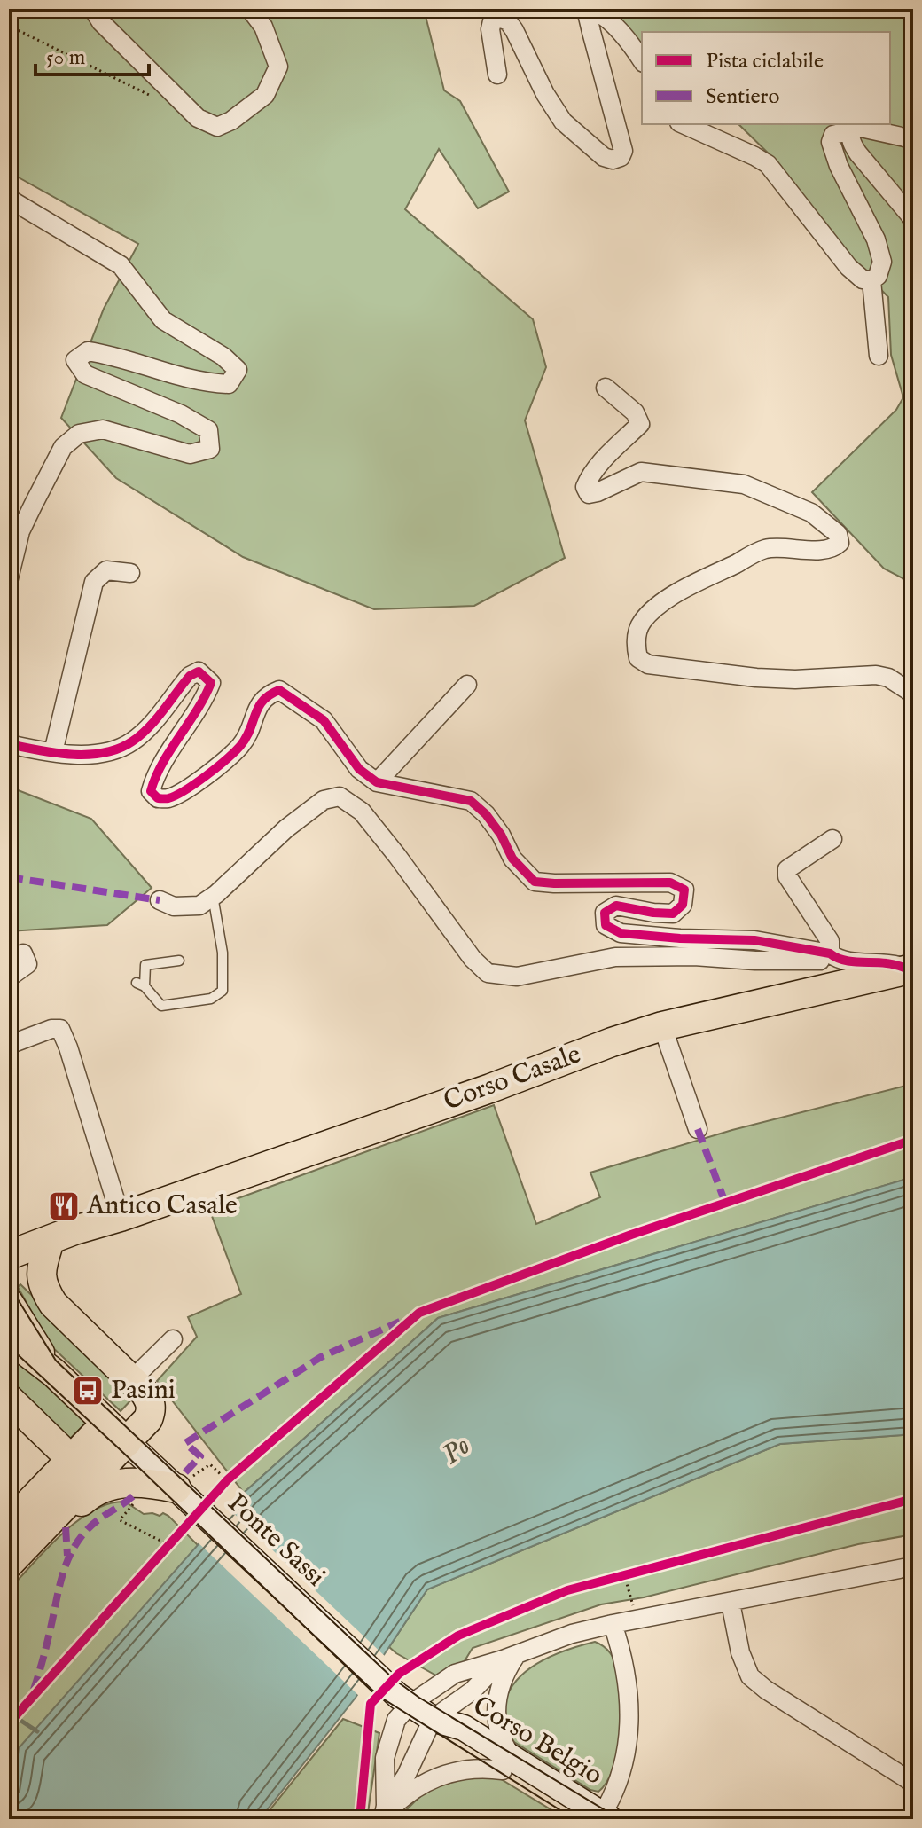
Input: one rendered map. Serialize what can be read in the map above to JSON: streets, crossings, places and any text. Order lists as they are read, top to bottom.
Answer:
{
  "streets": {
    "main road": ["Corso Casale", "Ponte Sassi", "Corso Belgio"]
  },
  "crossings": [
    ["Ponte Sassi", "Corso Belgio"]
  ],
  "water": ["Po"],
  "places": {
    "restaurant": ["Antico Casale"],
    "bus stop": ["Pasini"]
  },
  "legend": ["Pista ciclabile", "Sentiero"],
  "scale_bar": "50 m"
}
